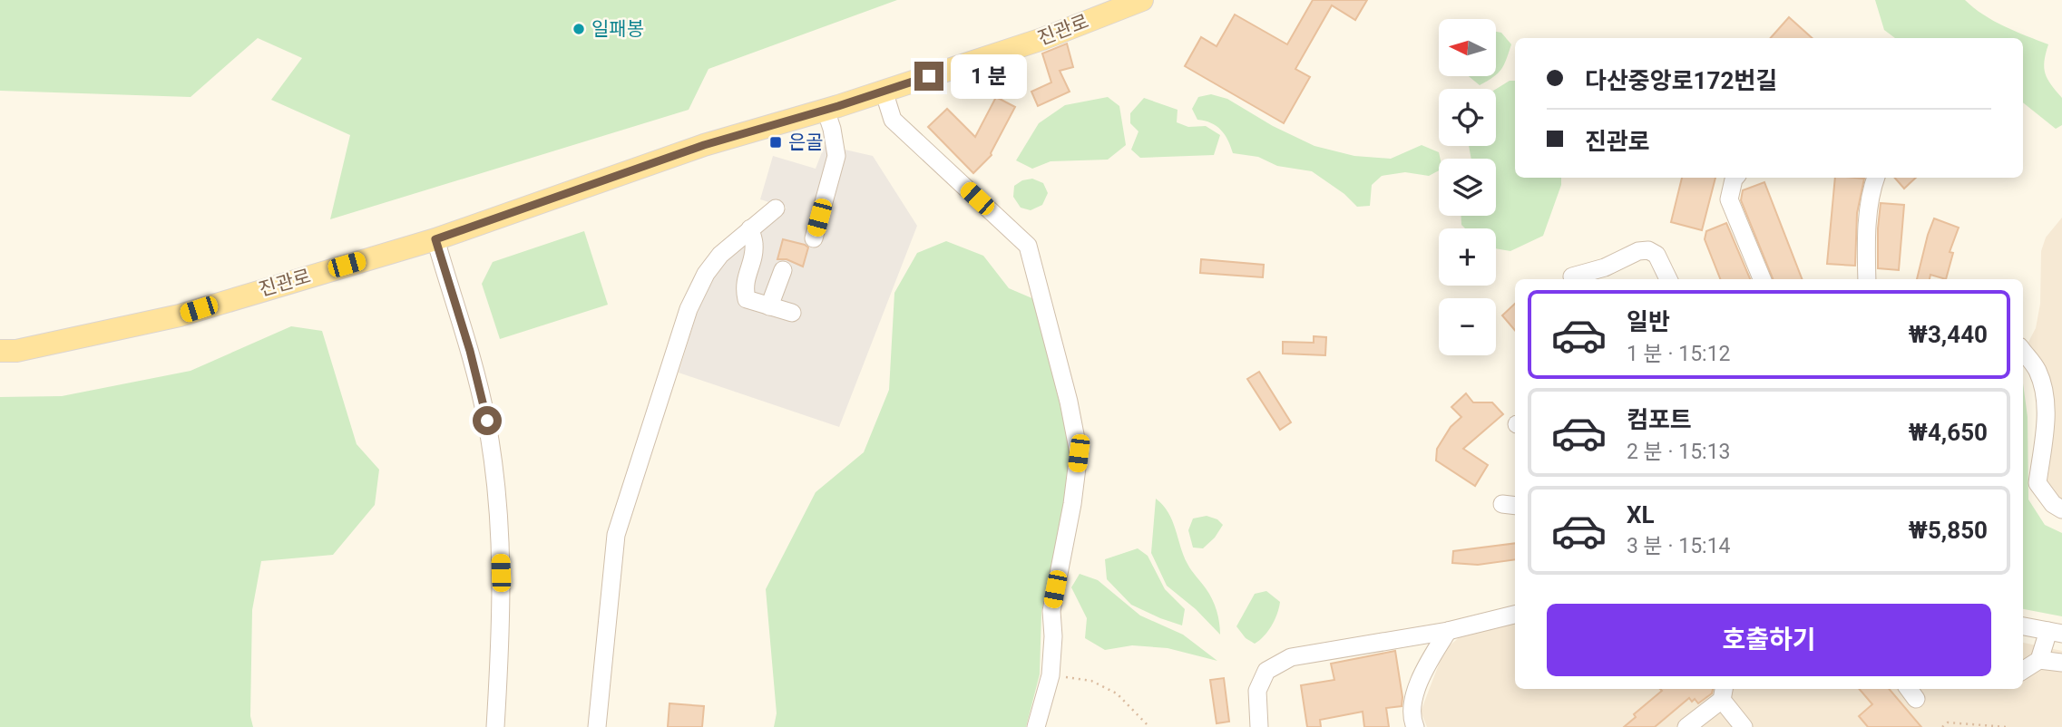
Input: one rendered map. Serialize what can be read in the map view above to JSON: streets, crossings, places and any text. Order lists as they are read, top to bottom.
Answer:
{
  "streets": {
    "main road": ["진관로"]
  },
  "places": {
    "other": ["일패봉"],
    "transit": ["은골"]
  },
  "north": "left",
  "page": {
    "map_buttons": ["+", "−"],
    "banner": ["다산중앙로172번길", "진관로"],
    "bubble": "1 분",
    "list": [
      {
        "name": "일반",
        "note": "1 분 · 15:12",
        "value": "₩3,440"
      },
      {
        "name": "컴포트",
        "note": "2 분 · 15:13",
        "value": "₩4,650"
      },
      {
        "name": "XL",
        "note": "3 분 · 15:14",
        "value": "₩5,850"
      }
    ],
    "buttons": "호출하기"
  }
}
